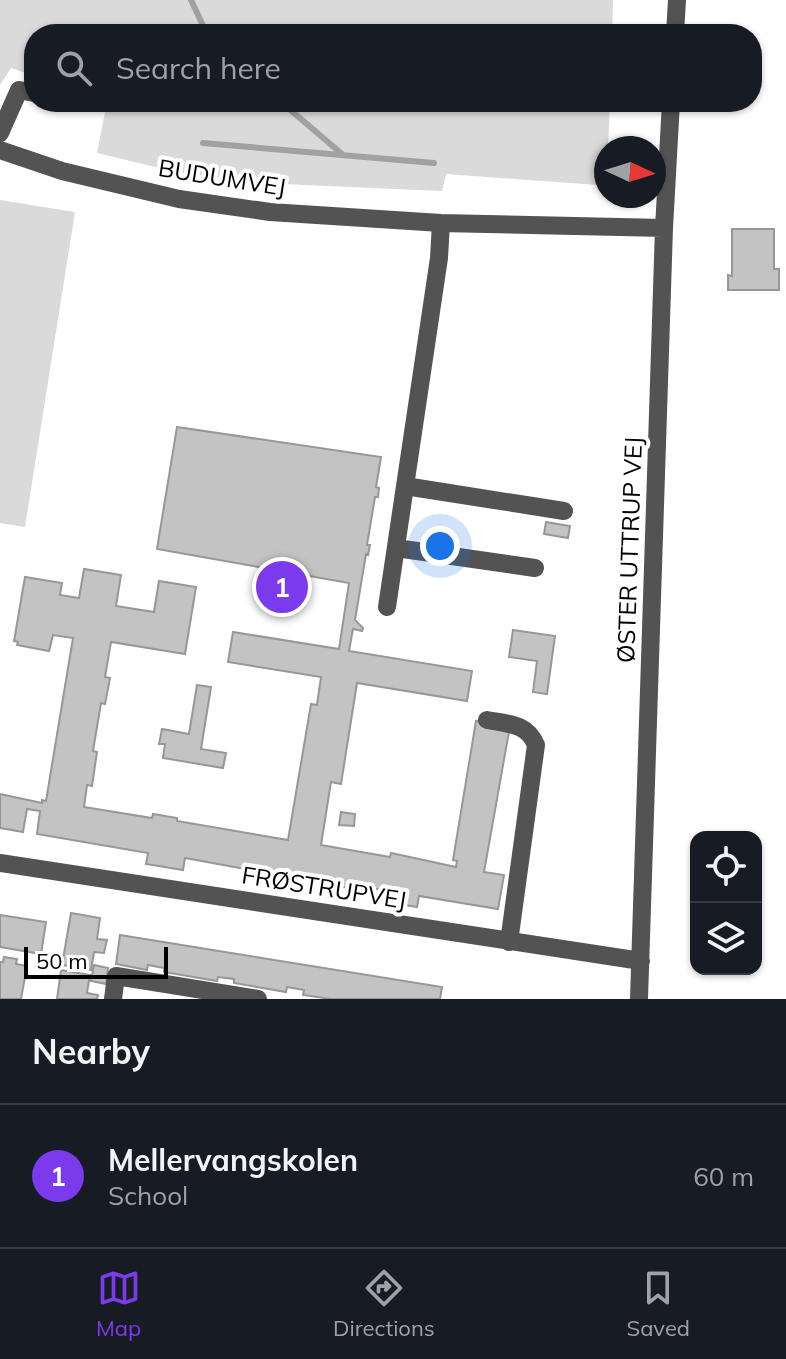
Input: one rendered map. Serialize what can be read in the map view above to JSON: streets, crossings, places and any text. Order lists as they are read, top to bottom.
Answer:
{
  "streets": {
    "street": ["BUDUMVEJ", "ØSTER UTTRUP VEJ", "FRØSTRUPVEJ"]
  },
  "crossings": [
    ["BUDUMVEJ", "ØSTER UTTRUP VEJ"],
    ["ØSTER UTTRUP VEJ", "FRØSTRUPVEJ"]
  ],
  "scale_bar": "50 m",
  "north": "right",
  "page": {
    "search": "Search here",
    "pins": "1",
    "scale": "50 m",
    "heading": "Nearby",
    "list": [
      {
        "mark": "1",
        "name": "Mellervangskolen",
        "note": "School",
        "value": "60 m"
      }
    ],
    "nav": ["Map", "Directions", "Saved"]
  }
}
